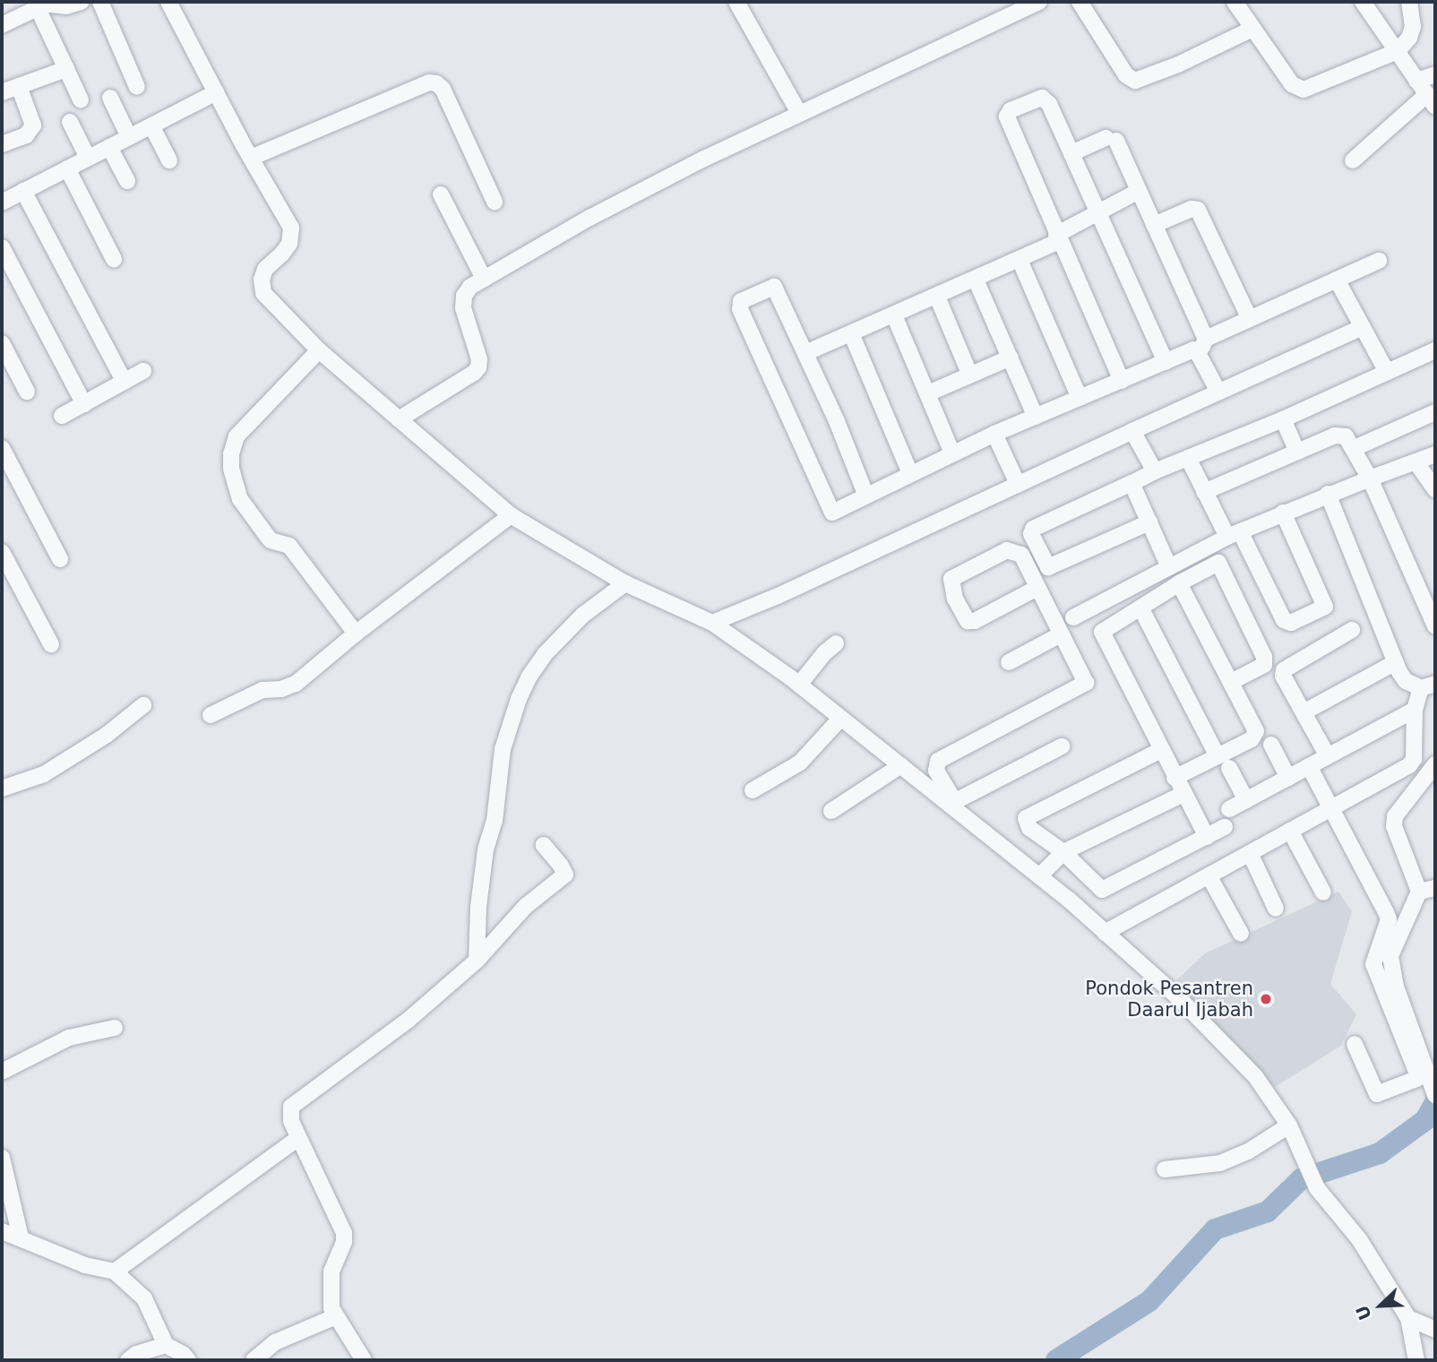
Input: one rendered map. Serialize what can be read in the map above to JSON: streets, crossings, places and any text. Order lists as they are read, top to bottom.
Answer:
{
  "places": ["Pondok Pesantren Daarul Ijabah"],
  "north": "bottom left"
}
